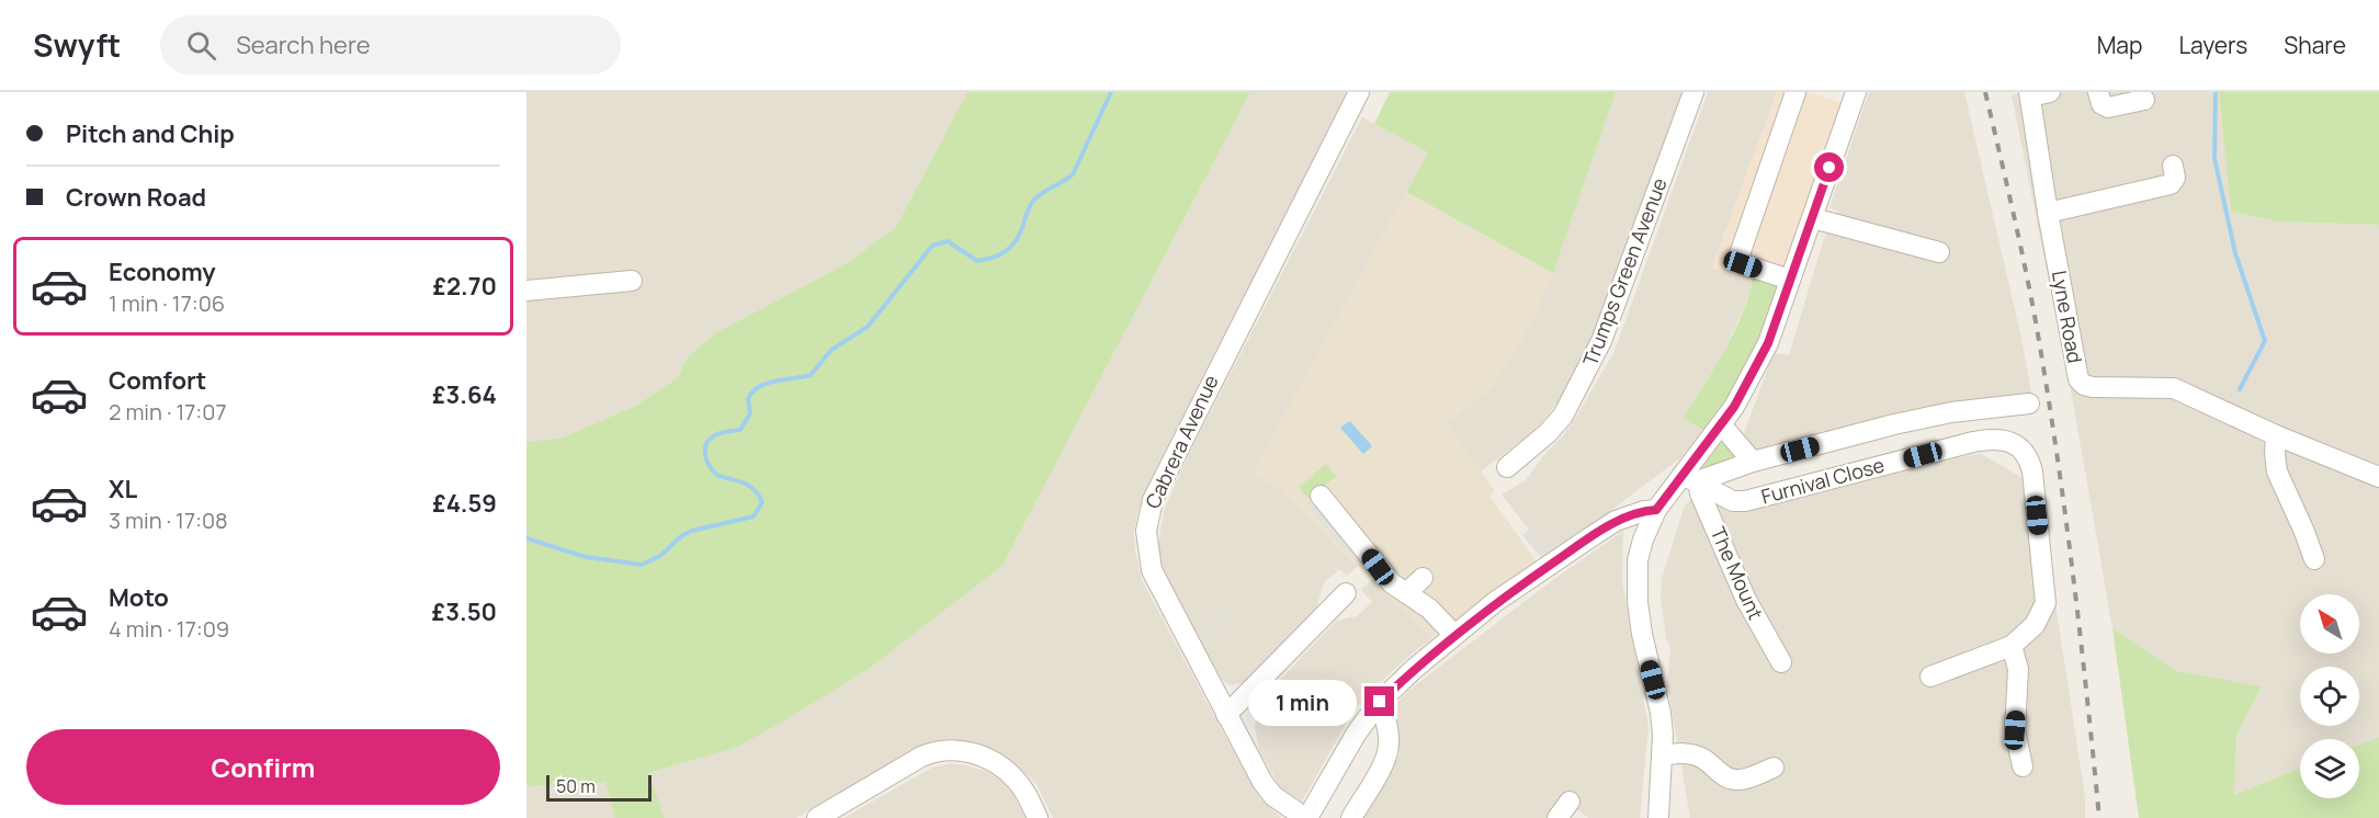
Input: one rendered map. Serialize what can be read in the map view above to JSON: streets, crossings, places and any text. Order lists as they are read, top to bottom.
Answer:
{
  "streets": {
    "street": [
      "Trumps Green Avenue",
      "Lyne Road",
      "Cabrera Avenue",
      "Furnival Close",
      "The Mount"
    ]
  },
  "crossings": [
    ["Furnival Close", "The Mount"]
  ],
  "scale_bar": "50 m",
  "north": "top left",
  "page": {
    "header": "Swyft",
    "search": "Search here",
    "nav": ["Map", "Layers", "Share"],
    "banner": ["Pitch and Chip", "Crown Road"],
    "list": [
      {
        "name": "Economy",
        "note": "1 min · 17:06",
        "value": "£2.70"
      },
      {
        "name": "Comfort",
        "note": "2 min · 17:07",
        "value": "£3.64"
      },
      {
        "name": "XL",
        "note": "3 min · 17:08",
        "value": "£4.59"
      },
      {
        "name": "Moto",
        "note": "4 min · 17:09",
        "value": "£3.50"
      }
    ],
    "bubble": "1 min",
    "buttons": "Confirm",
    "scale": "50 m"
  }
}
